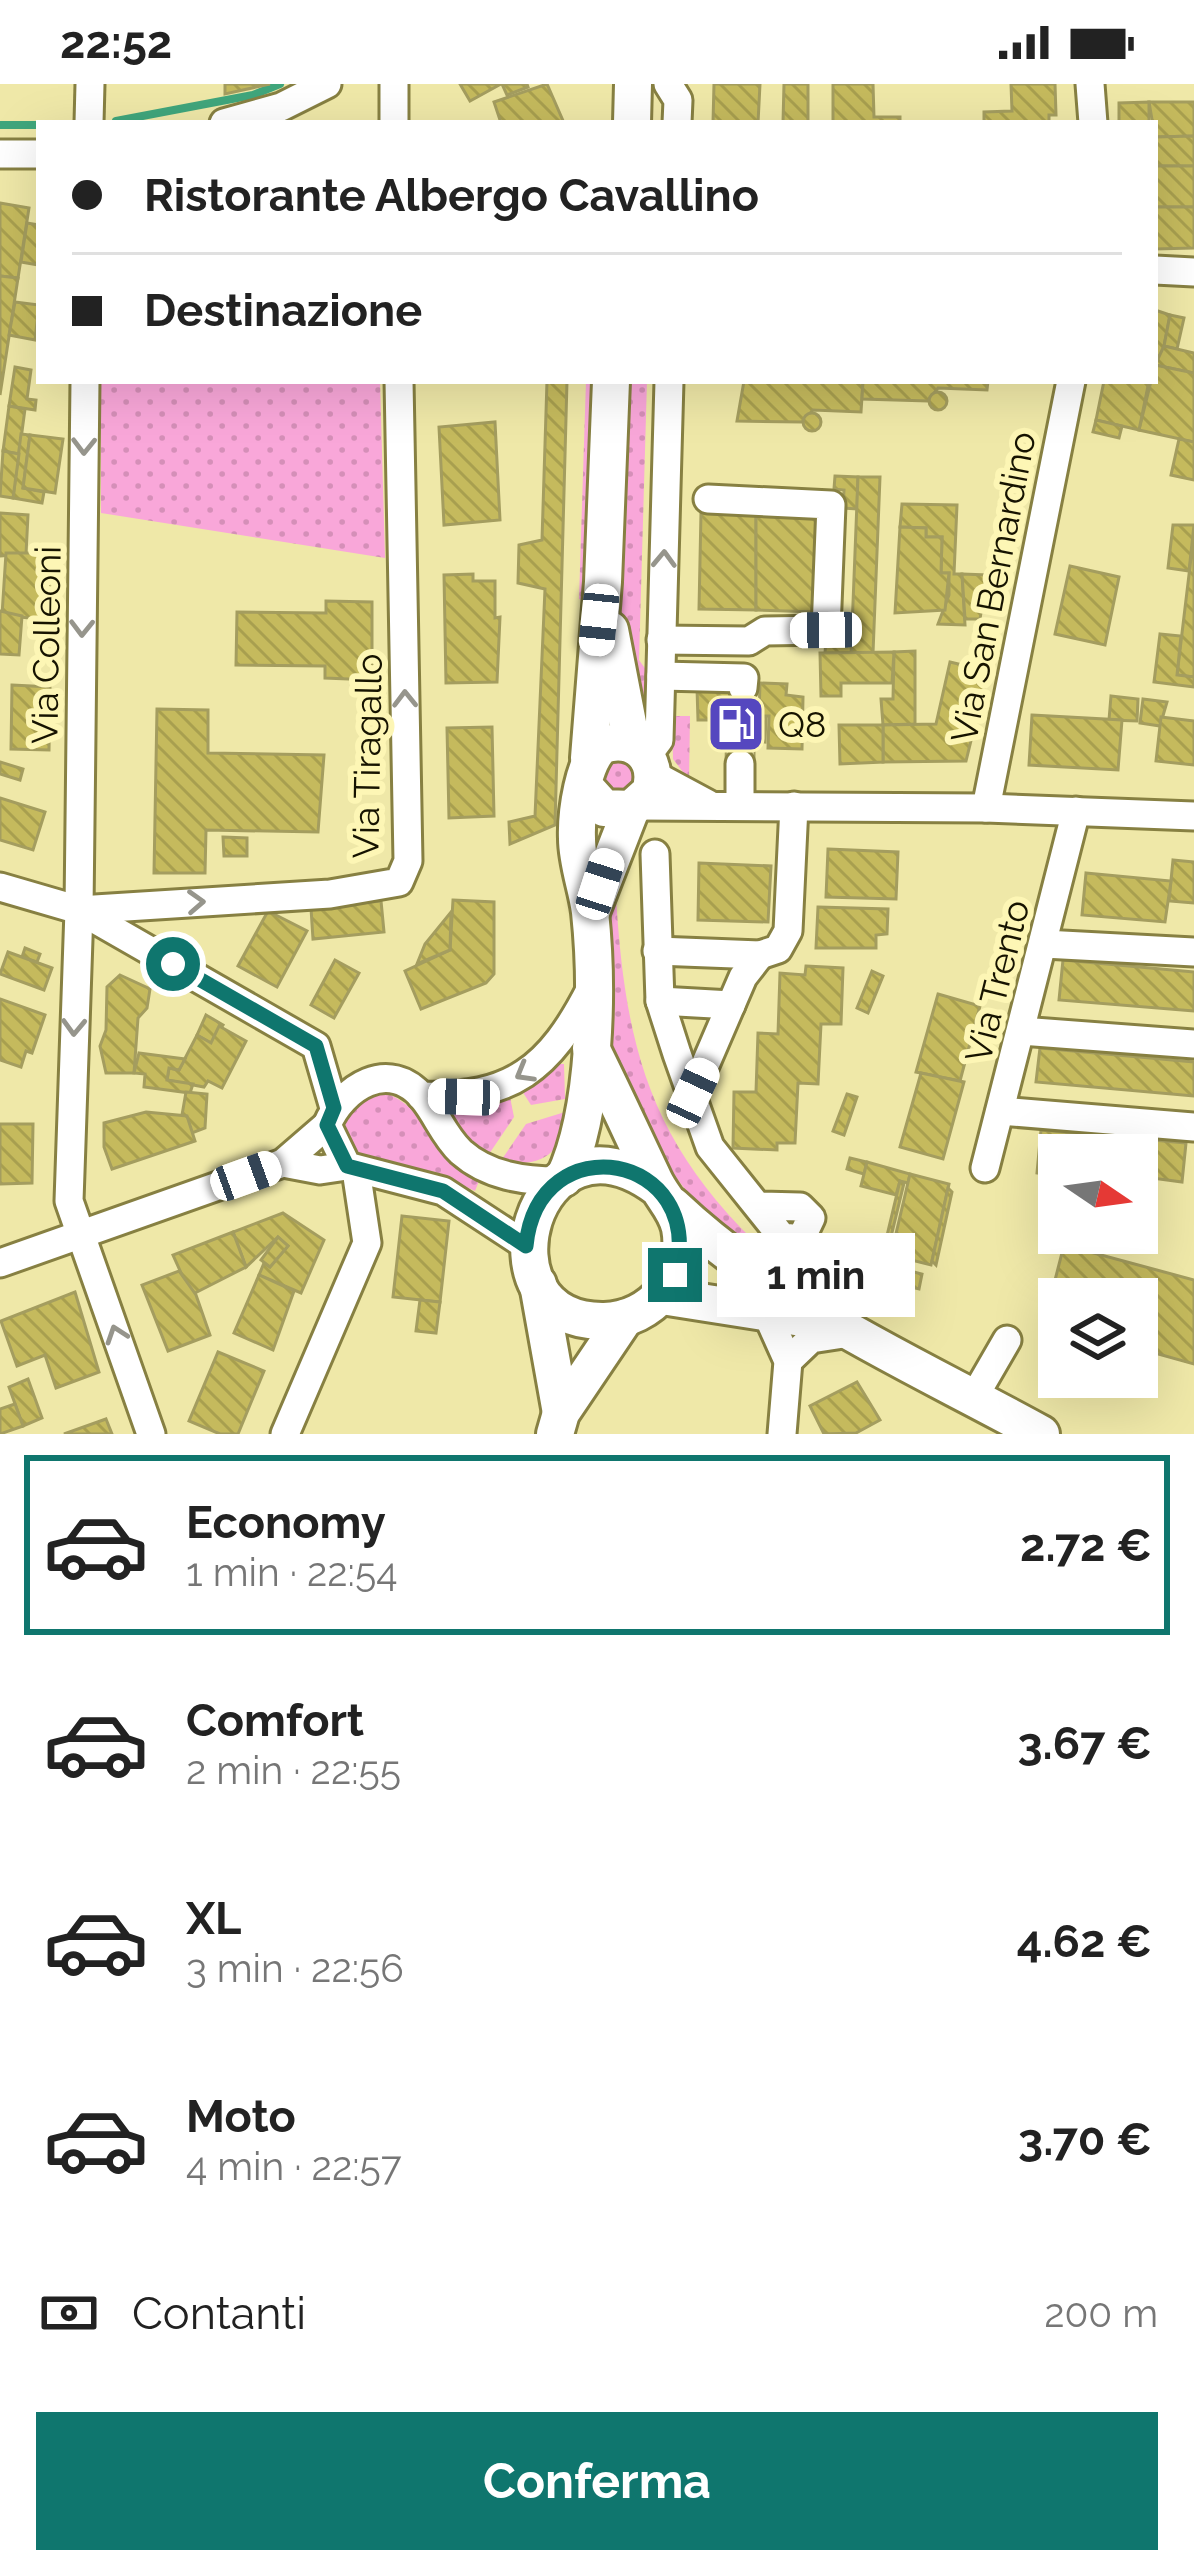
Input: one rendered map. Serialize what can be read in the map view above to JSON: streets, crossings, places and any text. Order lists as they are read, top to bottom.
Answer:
{
  "streets": {
    "street": [
      "Via San Bernardino",
      "Via Colleoni",
      "Via Tiragallo",
      "Via Trento"
    ]
  },
  "crossings": [
    ["Via Colleoni", "Via Tiragallo"]
  ],
  "places": {
    "fuel station": ["Q8"]
  },
  "north": "right",
  "page": {
    "status": "22:52",
    "banner": ["Ristorante Albergo Cavallino", "Destinazione"],
    "bubble": "1 min",
    "list": [
      {
        "name": "Economy",
        "note": "1 min · 22:54",
        "value": "2.72 €"
      },
      {
        "name": "Comfort",
        "note": "2 min · 22:55",
        "value": "3.67 €"
      },
      {
        "name": "XL",
        "note": "3 min · 22:56",
        "value": "4.62 €"
      },
      {
        "name": "Moto",
        "note": "4 min · 22:57",
        "value": "3.70 €"
      }
    ],
    "pay": ["Contanti", "200 m"],
    "buttons": "Conferma"
  }
}
